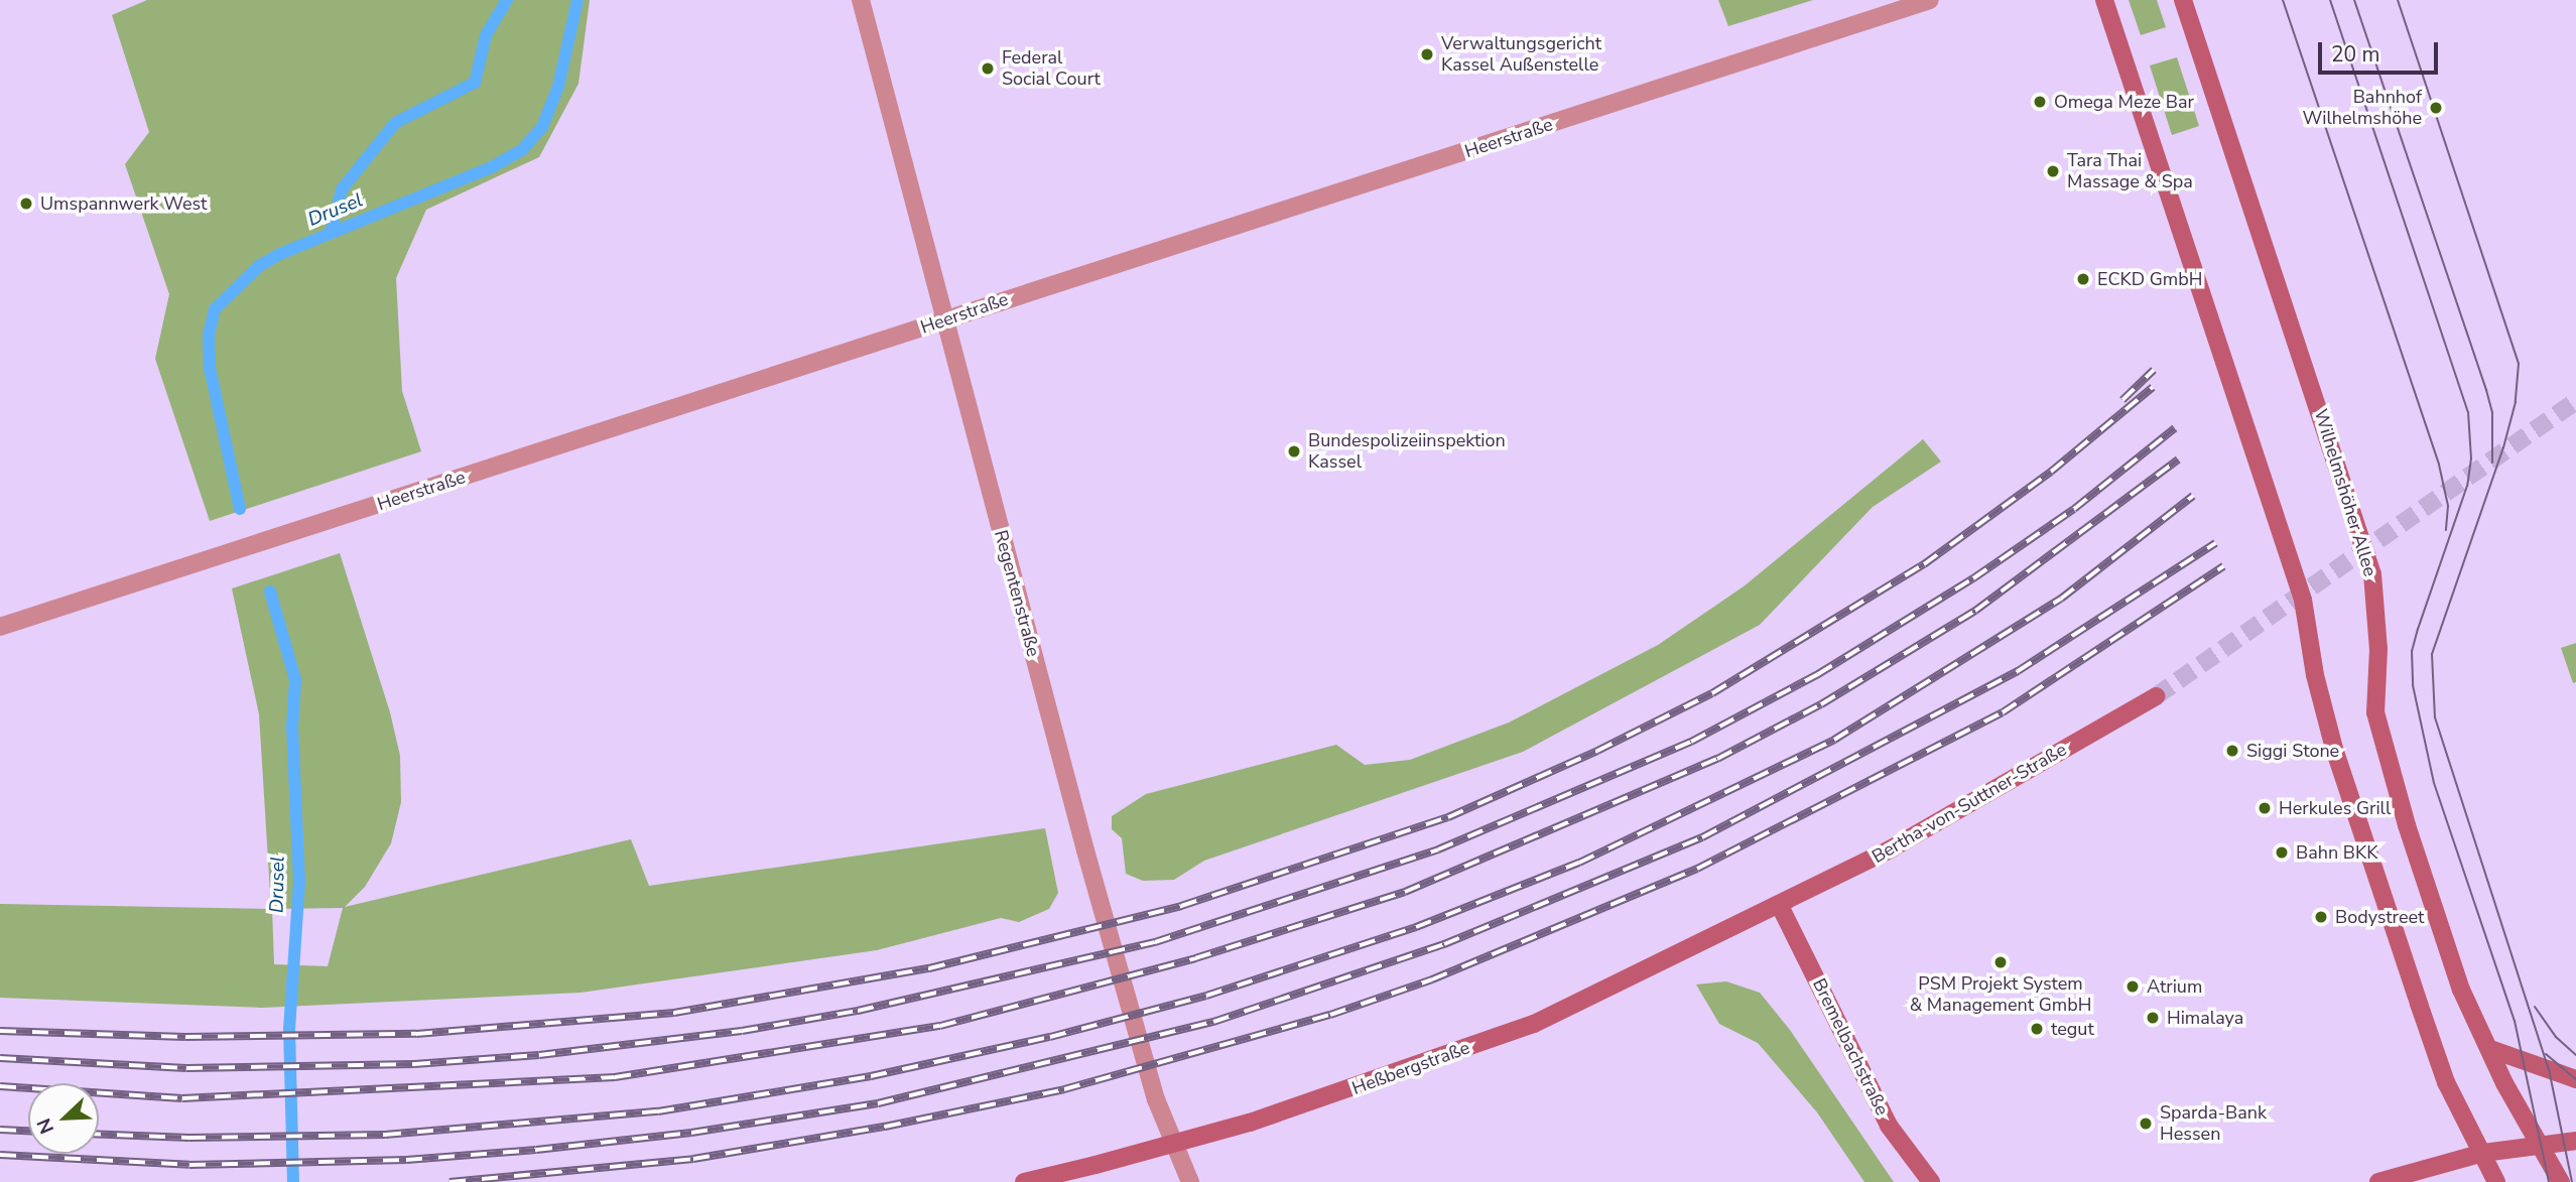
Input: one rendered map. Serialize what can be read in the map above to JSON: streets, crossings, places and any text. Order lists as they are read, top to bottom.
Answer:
{
  "streets": {
    "main road": [
      "Wilhelmshöher Allee",
      "Bertha-von-Suttner-Straße",
      "Bremelbachstraße",
      "Heßbergstraße"
    ],
    "street": ["Heerstraße", "Regentenstraße"]
  },
  "crossings": [
    ["Heerstraße", "Regentenstraße"],
    ["Bertha-von-Suttner-Straße", "Bremelbachstraße"],
    ["Bertha-von-Suttner-Straße", "Heßbergstraße"],
    ["Bremelbachstraße", "Heßbergstraße"]
  ],
  "water": ["Drusel"],
  "places": [
    "Verwaltungsgericht Kassel Außenstelle",
    "Federal Social Court",
    "Omega Meze Bar",
    "Bahnhof Wilhelmshöhe",
    "Tara Thai Massage & Spa",
    "Umspannwerk West",
    "ECKD GmbH",
    "Bundespolizeiinspektion Kassel",
    "Siggi Stone",
    "Herkules Grill",
    "Bahn BKK",
    "Bodystreet",
    "PSM Projekt System & Management GmbH",
    "Atrium",
    "Himalaya",
    "tegut",
    "Sparda-Bank Hessen"
  ],
  "scale_bar": "20 m",
  "north": "bottom left"
}
